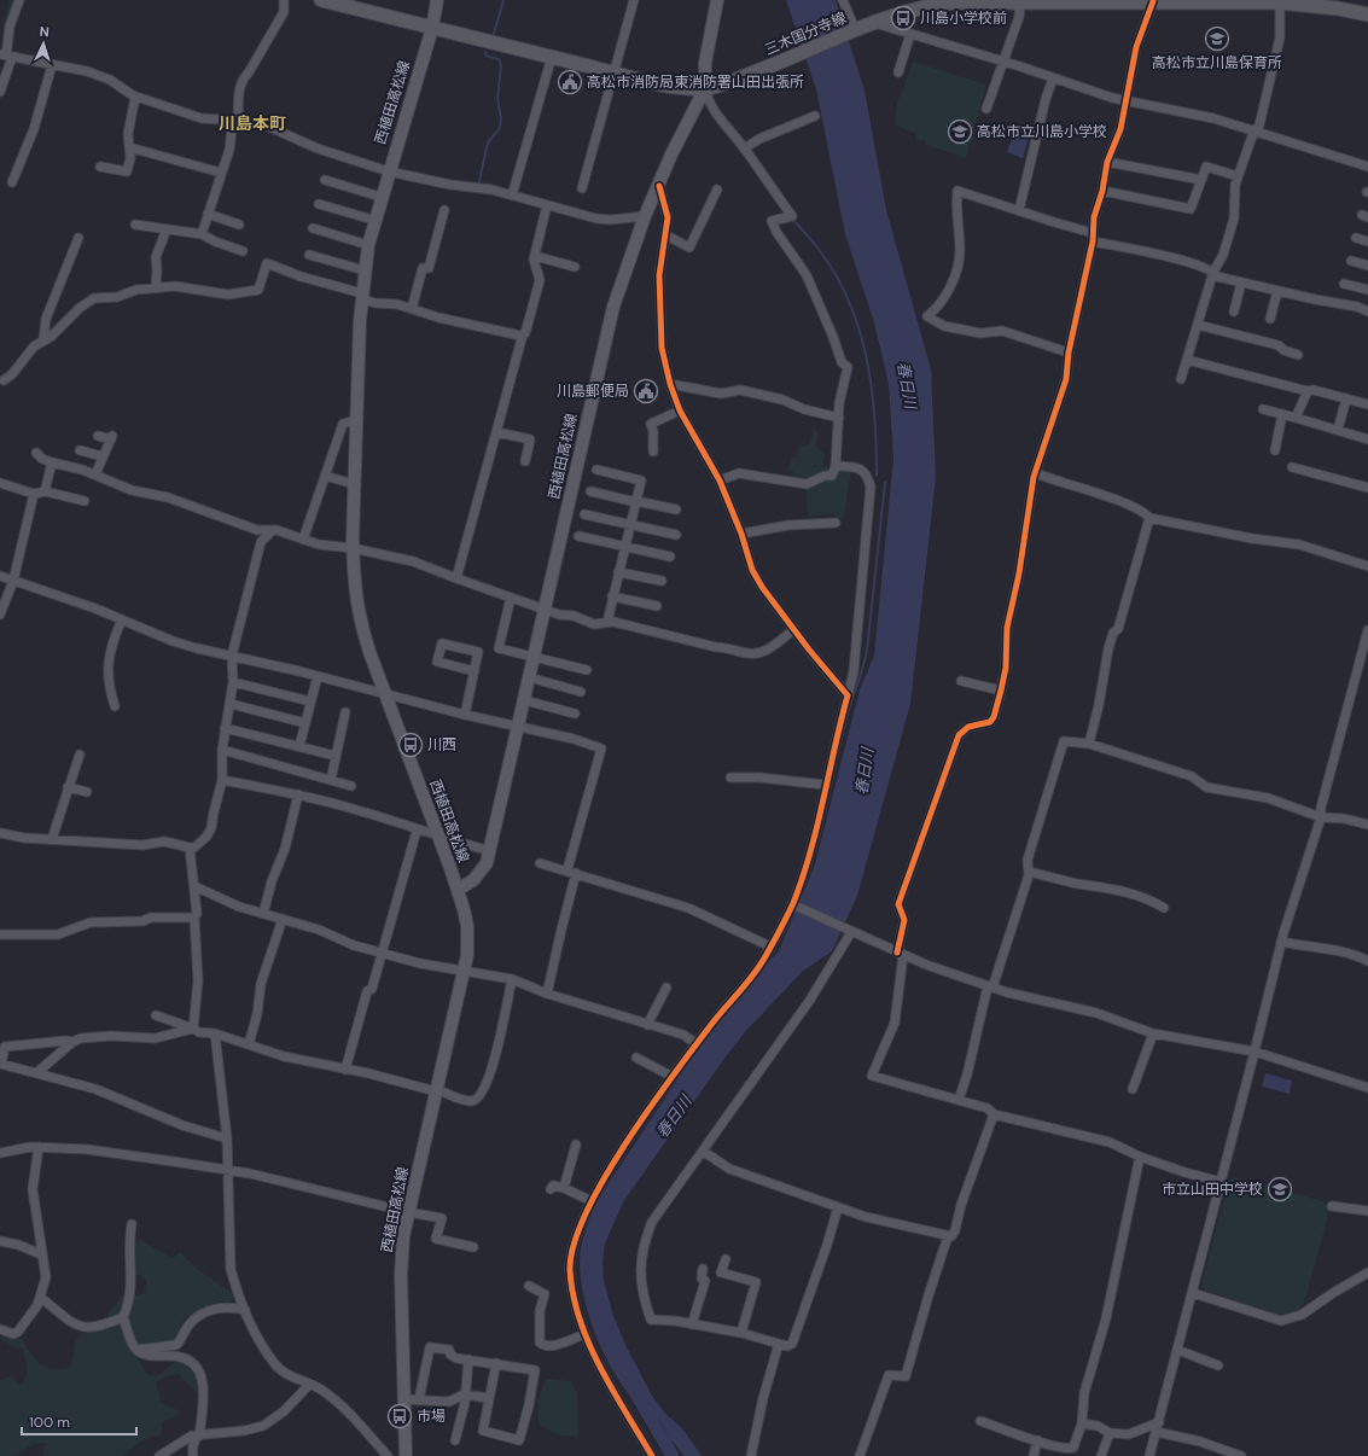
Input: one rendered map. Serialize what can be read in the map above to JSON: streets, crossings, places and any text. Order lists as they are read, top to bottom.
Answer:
{
  "streets": {
    "main road": ["三木国分寺線", "西植田高松線"]
  },
  "crossings": [
    ["三木国分寺線", "西植田高松線"]
  ],
  "districts": ["川島本町"],
  "water": ["春日川"],
  "places": {
    "bus stop": ["川島小学校前", "川西", "市場"],
    "school or university": ["高松市立川島保育所", "高松市立川島小学校", "市立山田中学校"],
    "public building": ["高松市消防局東消防署山田出張所", "川島郵便局"]
  },
  "scale_bar": "100 m",
  "north": "top"
}
